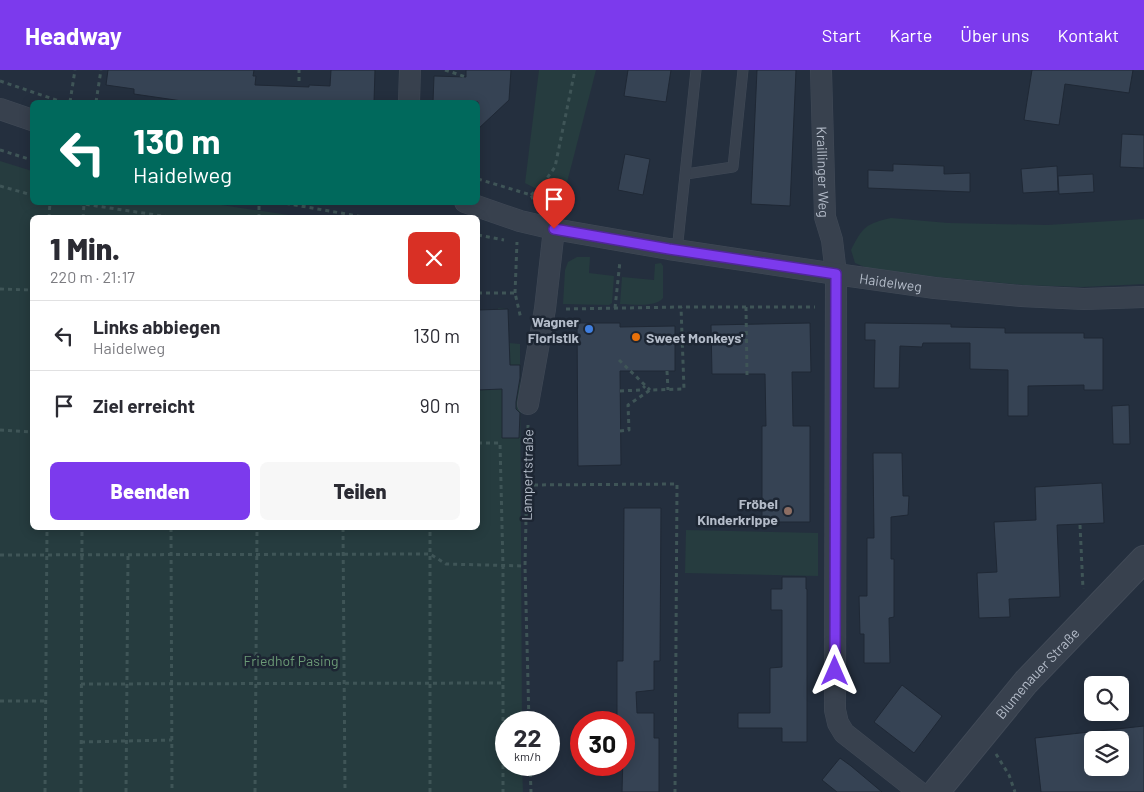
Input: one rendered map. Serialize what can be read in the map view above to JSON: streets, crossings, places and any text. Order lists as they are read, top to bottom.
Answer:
{
  "streets": {
    "street": ["Kraillinger Weg", "Haidelweg", "Blumenauer Straße"],
    "path": ["Lampertstraße"]
  },
  "crossings": [
    ["Kraillinger Weg", "Haidelweg"]
  ],
  "parks": ["Friedhof Pasing"],
  "places": ["Wagner Floristik", "Sweet Monkeys'", "Fröbel Kinderkrippe"],
  "page": {
    "header": "Headway",
    "nav": [
      "Start",
      "Karte",
      "Über uns",
      "Kontakt"
    ],
    "turn": ["130 m", "Haidelweg"],
    "heading": ["1 Min.", "220 m · 21:17"],
    "list": [
      {
        "name": "Links abbiegen",
        "note": "Haidelweg",
        "value": "130 m"
      },
      {
        "name": "Ziel erreicht",
        "value": "90 m"
      }
    ],
    "buttons": ["Beenden", "Teilen"],
    "speed": "22 km/h",
    "limit": "30"
  }
}
